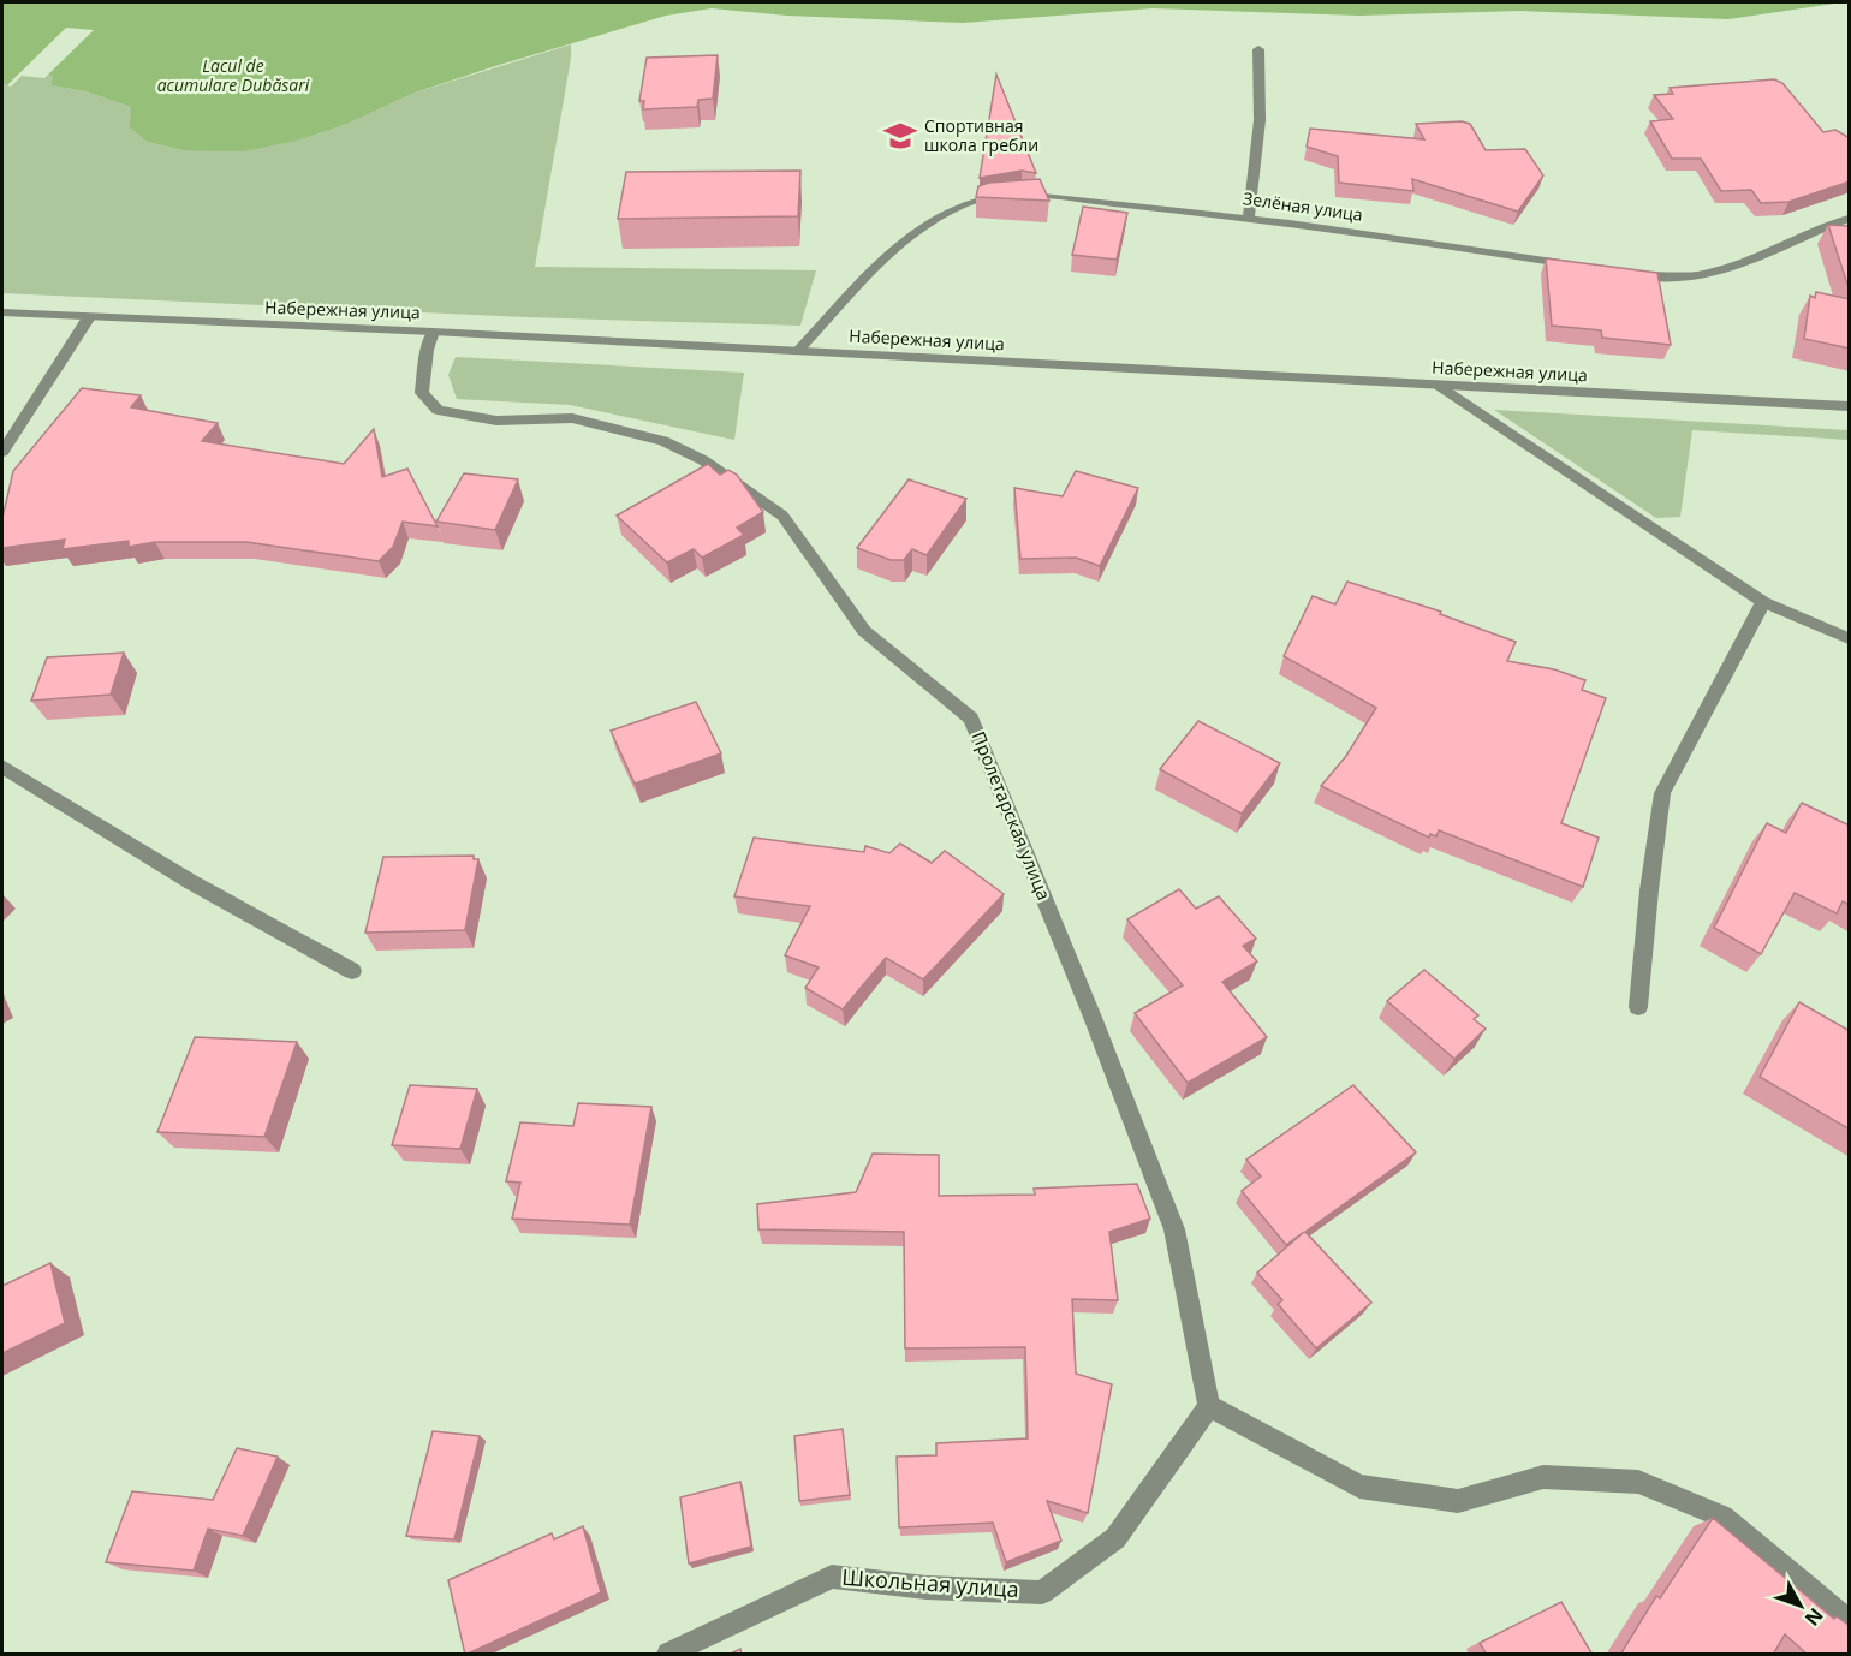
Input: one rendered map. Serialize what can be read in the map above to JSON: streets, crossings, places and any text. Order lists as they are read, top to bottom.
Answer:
{
  "streets": {
    "street": [
      "Зелёная улица",
      "Набережная улица",
      "Пролетарская улица",
      "Школьная улица"
    ]
  },
  "crossings": [
    ["Зелёная улица", "Набережная улица"],
    ["Набережная улица", "Пролетарская улица"],
    ["Пролетарская улица", "Школьная улица"]
  ],
  "water": ["Lacul de acumulare Dubăsari"],
  "places": {
    "school or university": ["Спортивная школа гребли"]
  },
  "north": "bottom right"
}
